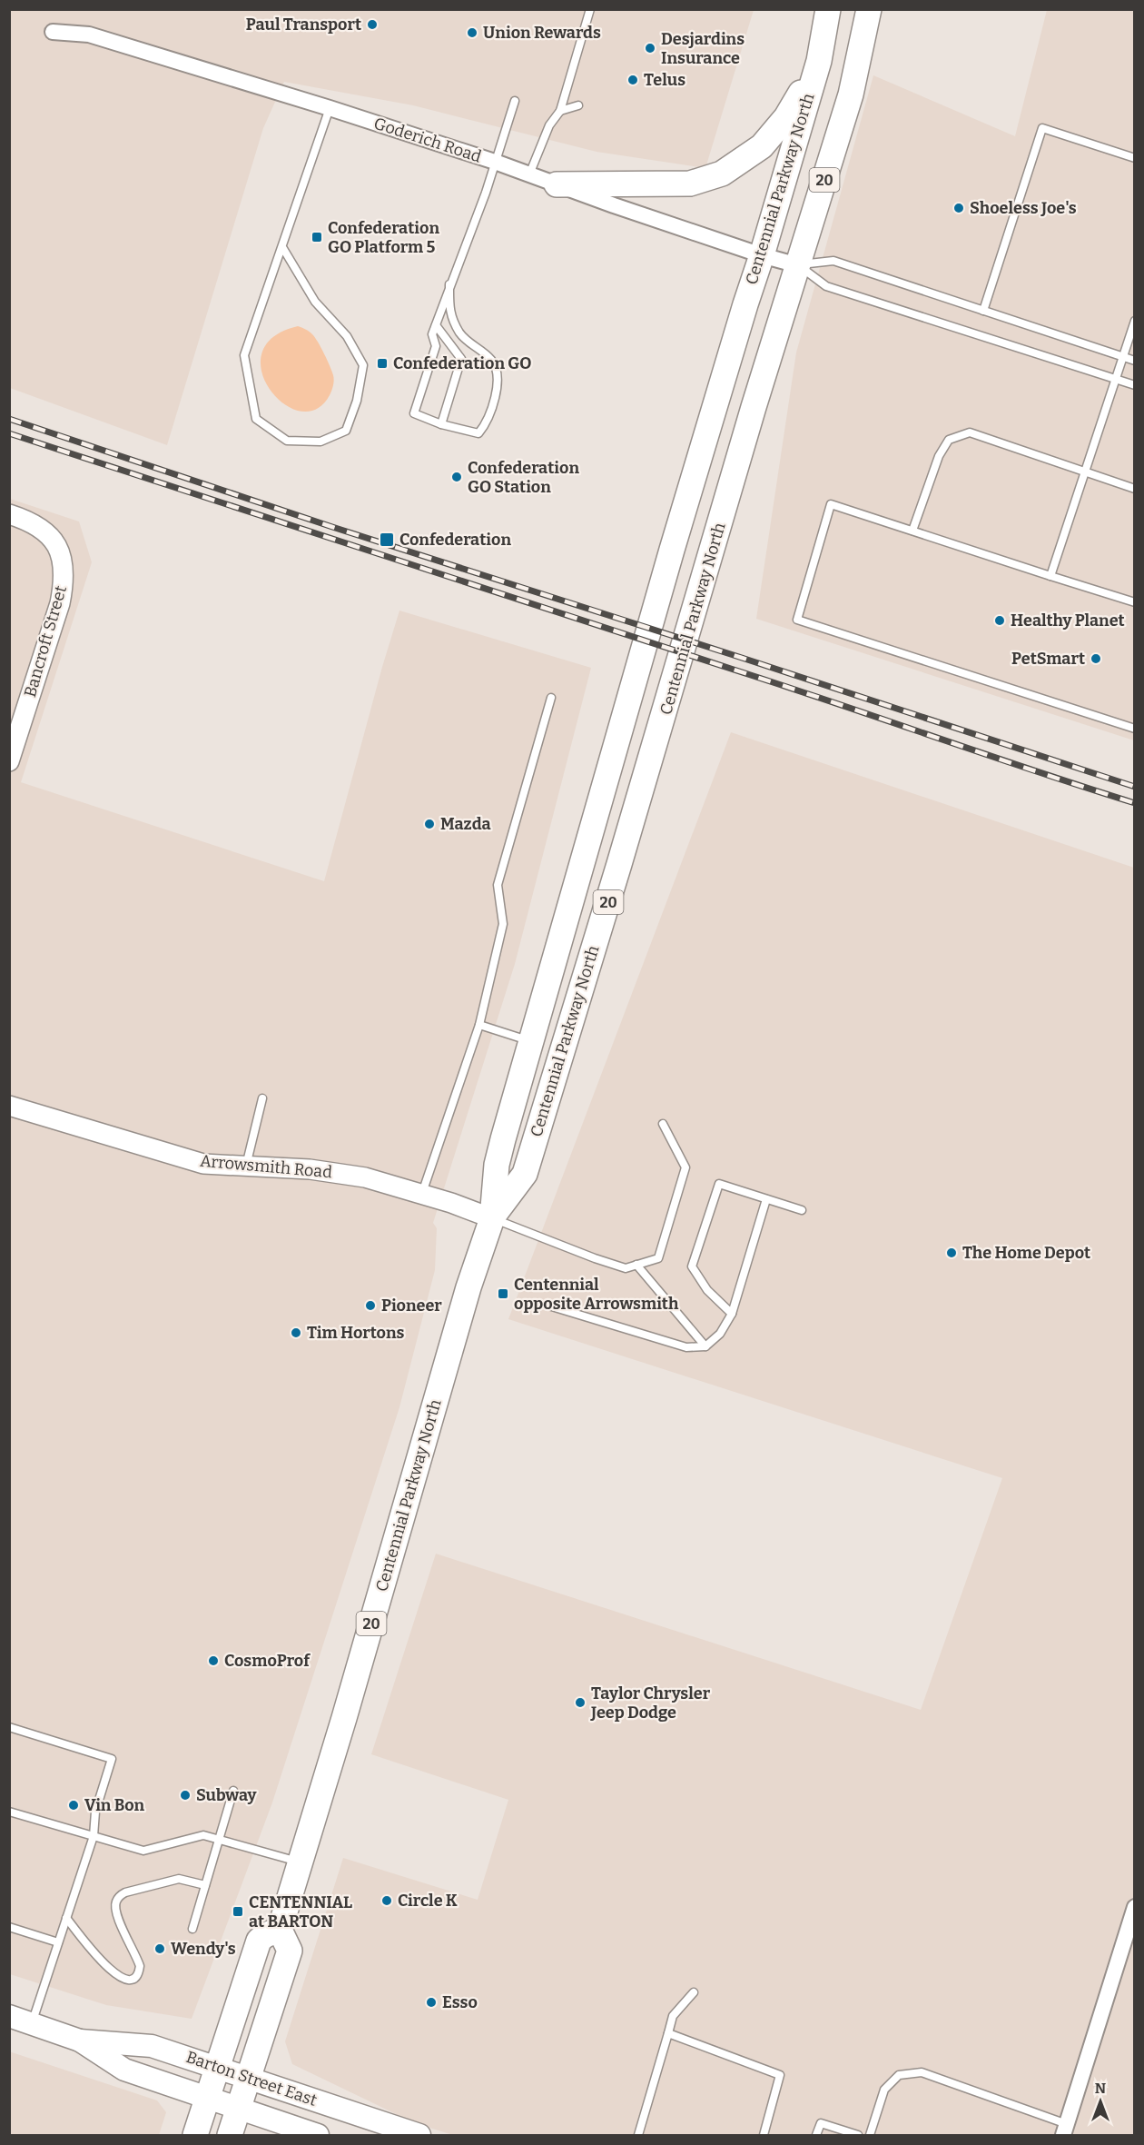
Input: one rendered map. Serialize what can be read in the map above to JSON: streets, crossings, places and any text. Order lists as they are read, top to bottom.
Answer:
{
  "streets": {
    "main road": ["20", "Centennial Parkway North", "Barton Street East"],
    "street": ["Goderich Road", "Bancroft Street", "Arrowsmith Road"]
  },
  "crossings": [
    ["Goderich Road", "Centennial Parkway North"],
    ["Centennial Parkway North", "Arrowsmith Road"]
  ],
  "places": {
    "other": [
      "Paul Transport",
      "Union Rewards",
      "Desjardins Insurance",
      "Telus",
      "Shoeless Joe's",
      "Confederation GO Station",
      "Healthy Planet",
      "PetSmart",
      "Mazda",
      "The Home Depot",
      "Pioneer",
      "Tim Hortons",
      "CosmoProf",
      "Taylor Chrysler Jeep Dodge",
      "Subway",
      "Vin Bon",
      "Circle K",
      "Wendy's",
      "Esso"
    ],
    "transit": [
      "Confederation GO Platform 5",
      "Confederation GO",
      "Confederation",
      "Centennial opposite Arrowsmith",
      "CENTENNIAL at BARTON"
    ]
  },
  "north": "top"
}
